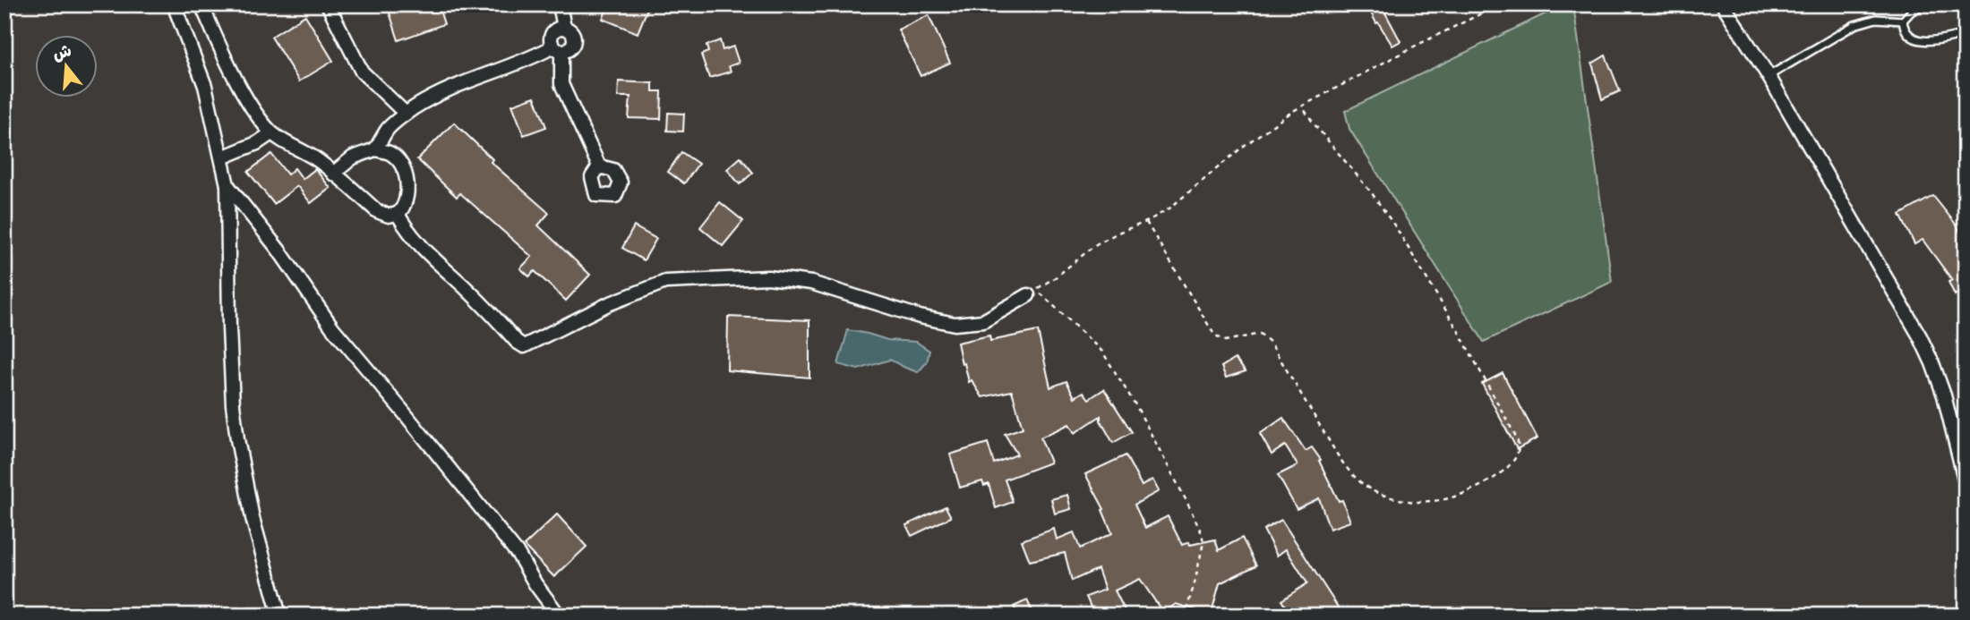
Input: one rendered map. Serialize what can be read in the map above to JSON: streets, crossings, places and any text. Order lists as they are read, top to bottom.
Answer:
{
  "north": "top"
}
